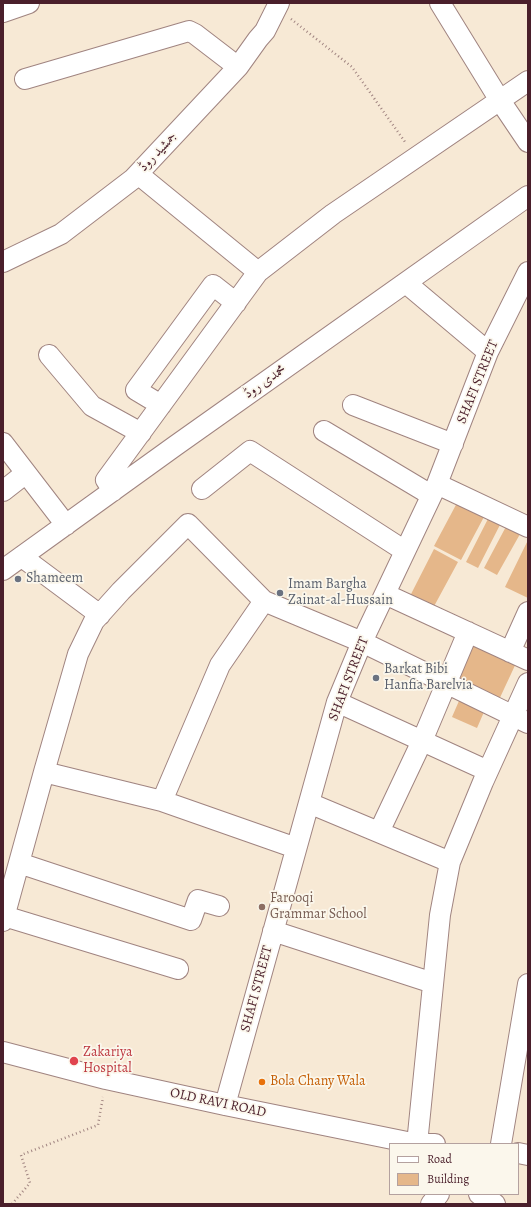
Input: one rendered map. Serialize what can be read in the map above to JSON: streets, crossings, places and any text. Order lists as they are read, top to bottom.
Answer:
{
  "streets": {
    "street": [
      "جمشید روڈ",
      "محمدی روڈ",
      "SHAFI STREET",
      "OLD RAVI ROAD"
    ]
  },
  "crossings": [
    ["SHAFI STREET", "OLD RAVI ROAD"]
  ],
  "places": [
    "Shameem",
    "Imam Bargha Zainat-al-Hussain",
    "Barkat Bibi Hanfia Barelvia",
    "Farooqi Grammar School",
    "Zakariya Hospital",
    "Bola Chany Wala"
  ],
  "legend": ["Road", "Building"]
}
